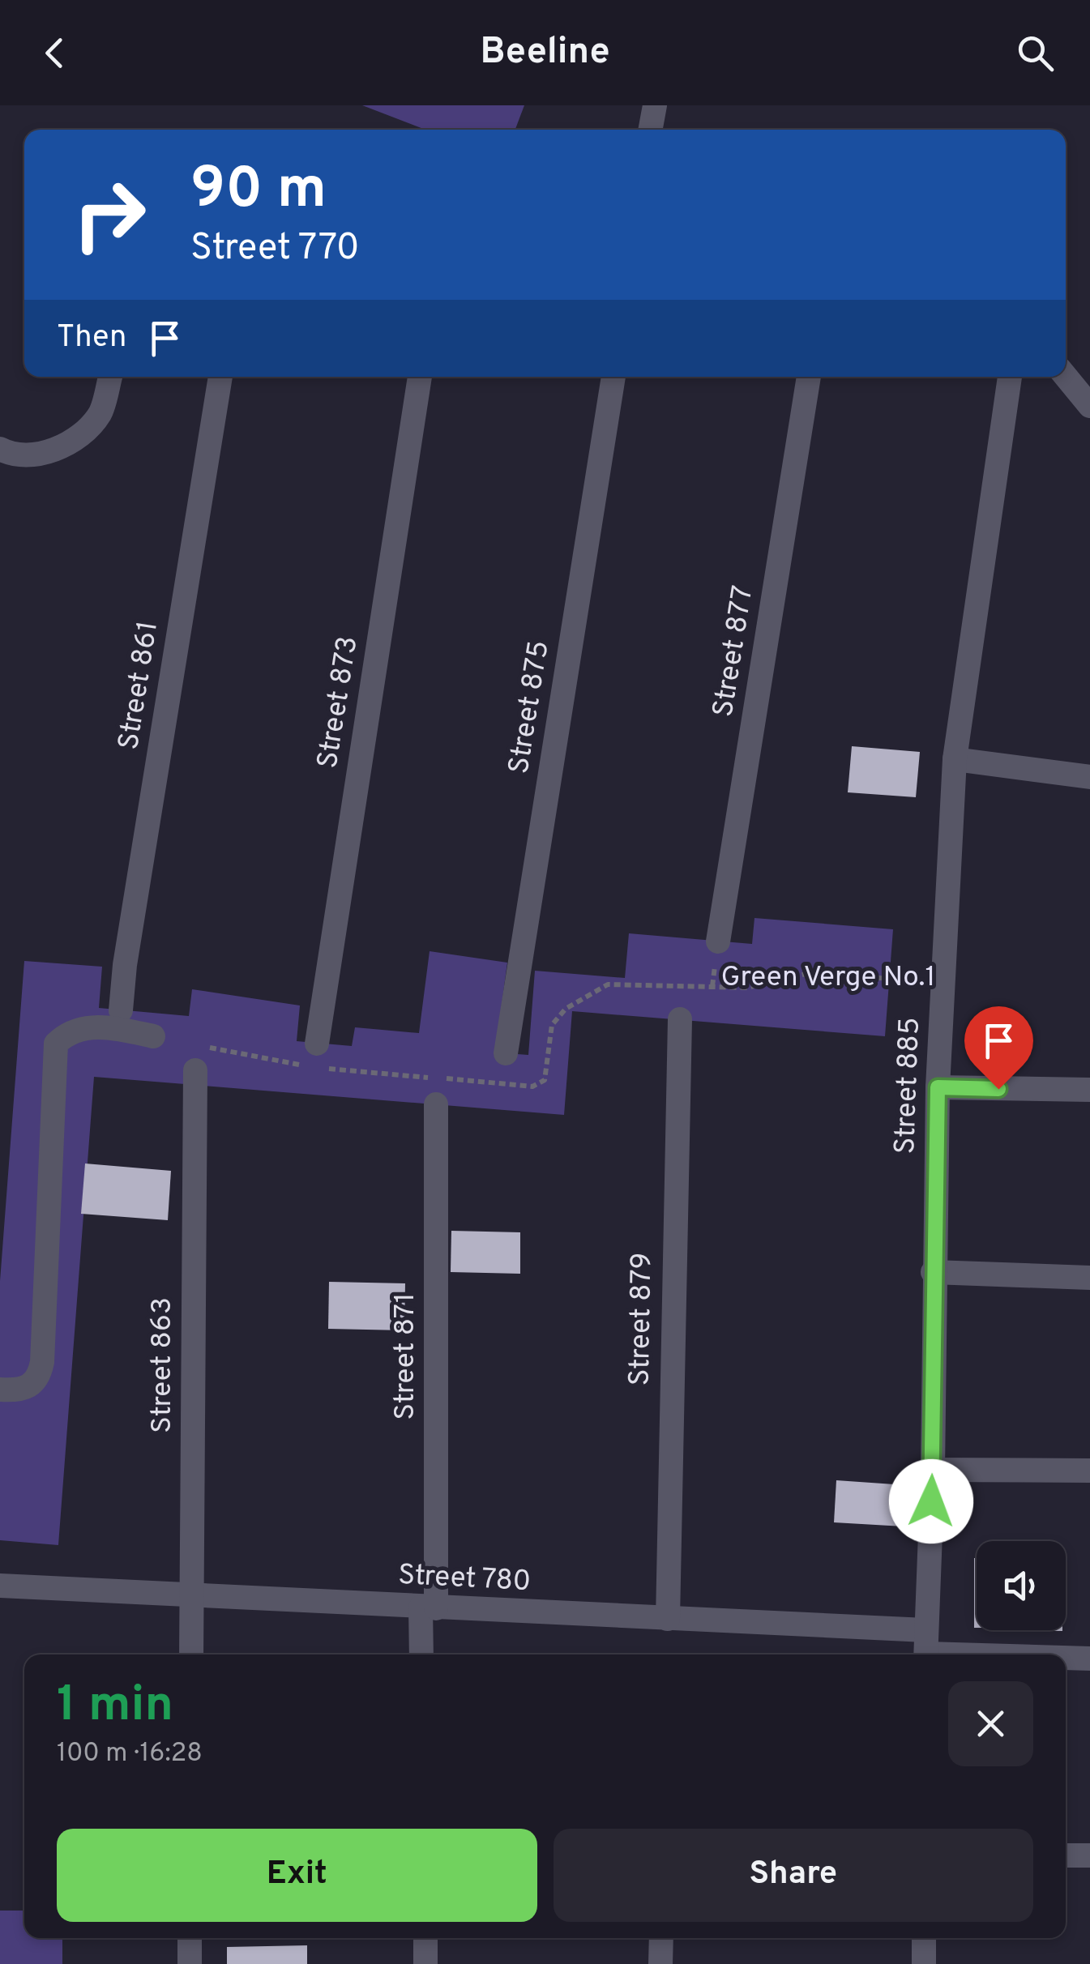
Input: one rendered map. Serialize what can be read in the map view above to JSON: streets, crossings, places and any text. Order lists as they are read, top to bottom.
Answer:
{
  "streets": {
    "street": [
      "Street 877",
      "Street 861",
      "Street 873",
      "Street 875",
      "Street 885",
      "Street 879",
      "Street 871",
      "Street 863",
      "Street 780"
    ]
  },
  "crossings": [
    ["Street 885", "Street 780"],
    ["Street 879", "Street 780"],
    ["Street 871", "Street 780"],
    ["Street 863", "Street 780"]
  ],
  "parks": ["Green Verge No.1"],
  "page": {
    "header": "Beeline",
    "turn": ["90 m", "Street 770"],
    "then": "Then",
    "heading": ["1 min", "100 m · 16:28"],
    "buttons": ["Exit", "Share"]
  }
}
